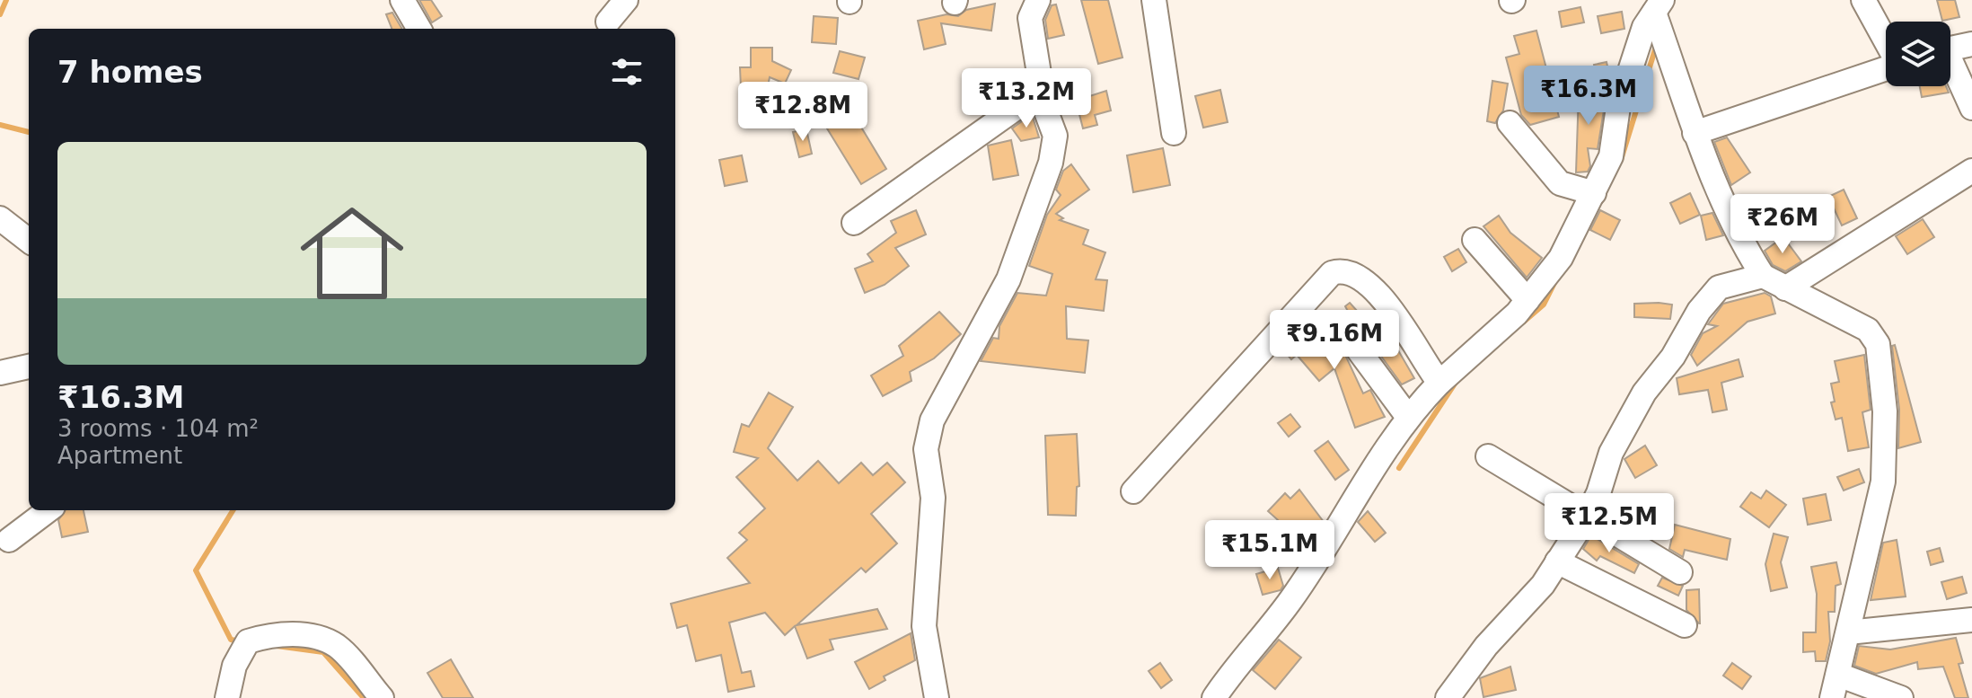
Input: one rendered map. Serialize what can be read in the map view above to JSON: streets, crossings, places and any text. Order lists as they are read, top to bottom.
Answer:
{
  "page": {
    "heading": "7 homes",
    "price": [
      "₹16.3M",
      "₹13.2M",
      "₹12.8M",
      "₹26M",
      "₹9.16M",
      "₹12.5M",
      "₹15.1M"
    ],
    "list": [
      {
        "name": "₹16.3M",
        "note": "3 rooms · 104 m² · Apartment"
      }
    ]
  }
}
